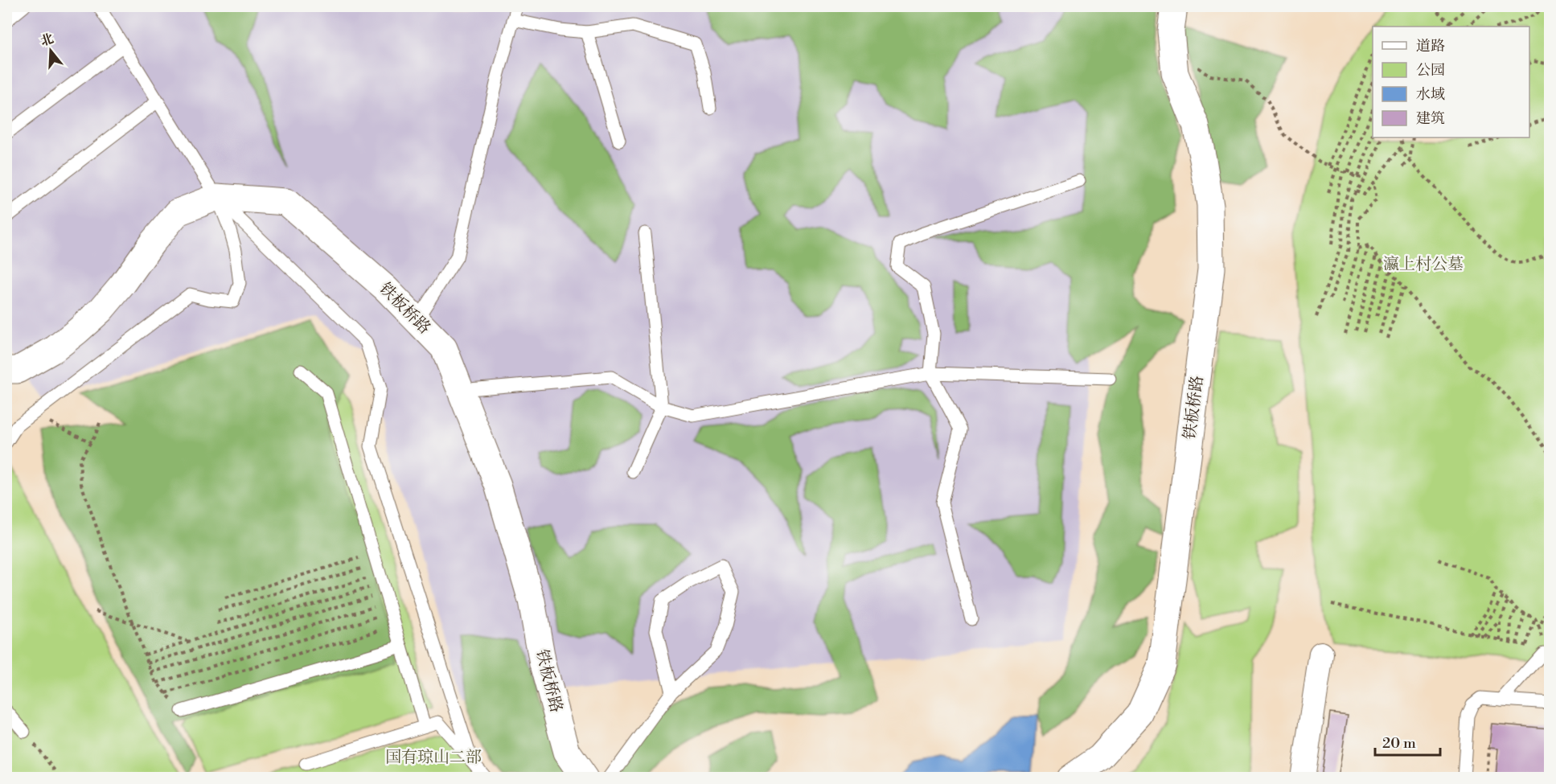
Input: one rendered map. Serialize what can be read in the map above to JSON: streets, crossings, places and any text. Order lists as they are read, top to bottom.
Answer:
{
  "streets": {
    "street": ["铁板桥路"]
  },
  "parks": ["瀛上村公墓", "国有琼山二部"],
  "legend": [
    "道路",
    "公园",
    "水域",
    "建筑"
  ],
  "scale_bar": "20 m",
  "north": "top"
}
